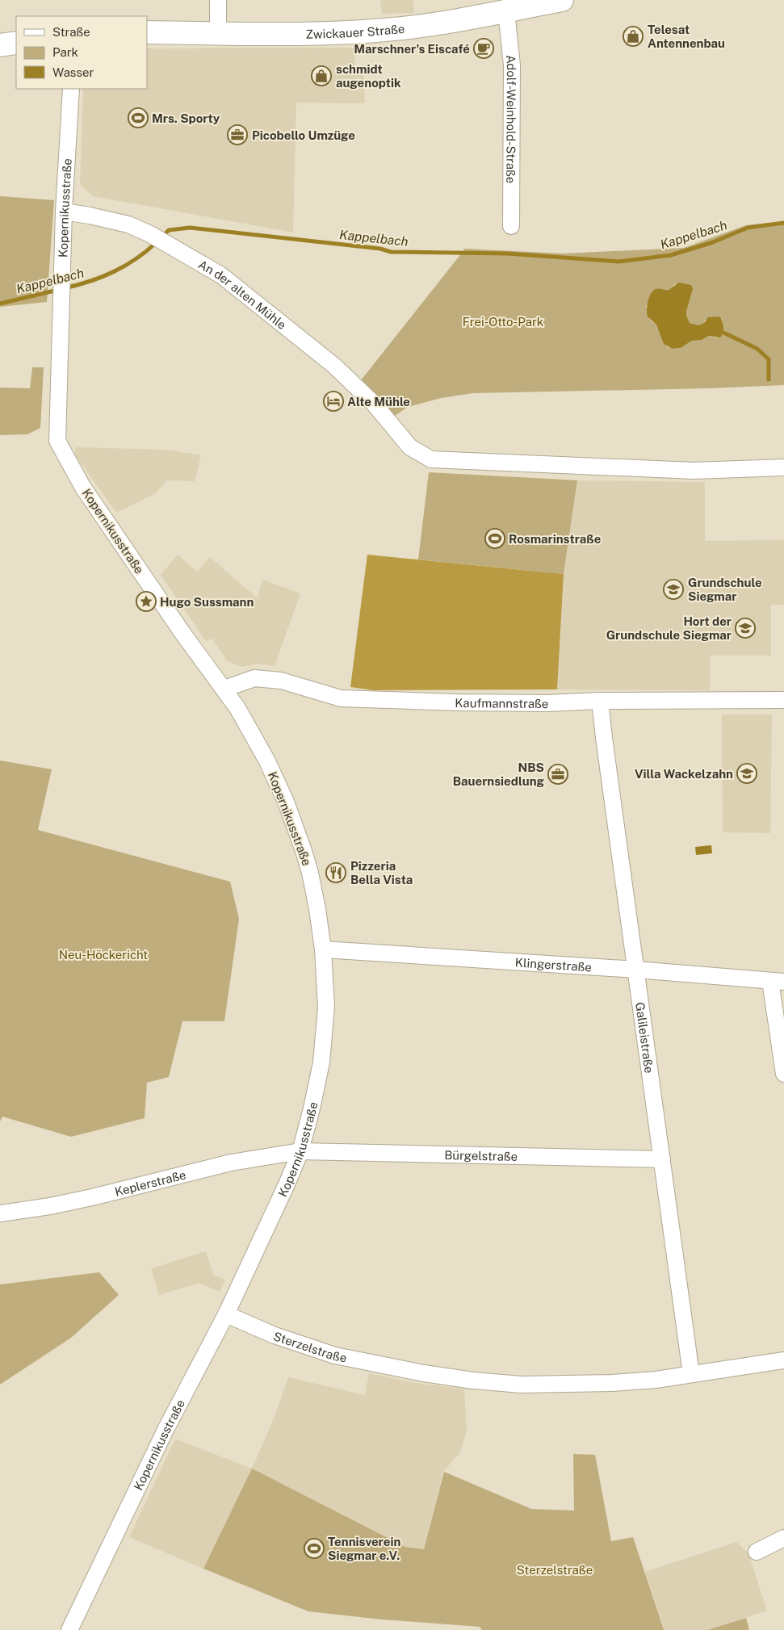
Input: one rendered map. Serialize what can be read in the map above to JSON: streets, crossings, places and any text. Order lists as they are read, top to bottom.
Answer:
{
  "streets": {
    "main road": ["Zwickauer Straße"],
    "street": [
      "Adolf-Weinhold-Straße",
      "Kopernikusstraße",
      "An der alten Mühle",
      "Kaufmannstraße",
      "Klingerstraße",
      "Galileistraße",
      "Bürgelstraße",
      "Keplerstraße",
      "Sterzelstraße"
    ]
  },
  "crossings": [
    ["Zwickauer Straße", "Adolf-Weinhold-Straße"],
    ["Kopernikusstraße", "An der alten Mühle"],
    ["Kopernikusstraße", "Kaufmannstraße"],
    ["Kopernikusstraße", "Klingerstraße"],
    ["Kopernikusstraße", "Bürgelstraße"],
    ["Kopernikusstraße", "Keplerstraße"],
    ["Kopernikusstraße", "Sterzelstraße"],
    ["Kaufmannstraße", "Galileistraße"],
    ["Klingerstraße", "Galileistraße"],
    ["Galileistraße", "Bürgelstraße"],
    ["Galileistraße", "Sterzelstraße"],
    ["Bürgelstraße", "Keplerstraße"]
  ],
  "water": ["Kappelbach"],
  "parks": ["Frei-Otto-Park", "Neu-Höckericht", "Sterzelstraße"],
  "places": {
    "shop": ["Telesat Antennenbau", "schmidt augenoptik"],
    "cafe": ["Marschner's Eiscafé"],
    "sports": ["Mrs. Sporty", "Rosmarinstraße", "Tennisverein Siegmar e.V."],
    "office": ["Picobello Umzüge", "NBS Bauernsiedlung"],
    "hotel": ["Alte Mühle"],
    "school or university": ["Grundschule Siegmar", "Hort der Grundschule Siegmar", "Villa Wackelzahn"],
    "place": ["Hugo Sussmann"],
    "restaurant": ["Pizzeria Bella Vista"]
  },
  "legend": ["Straße", "Park", "Wasser"]
}
